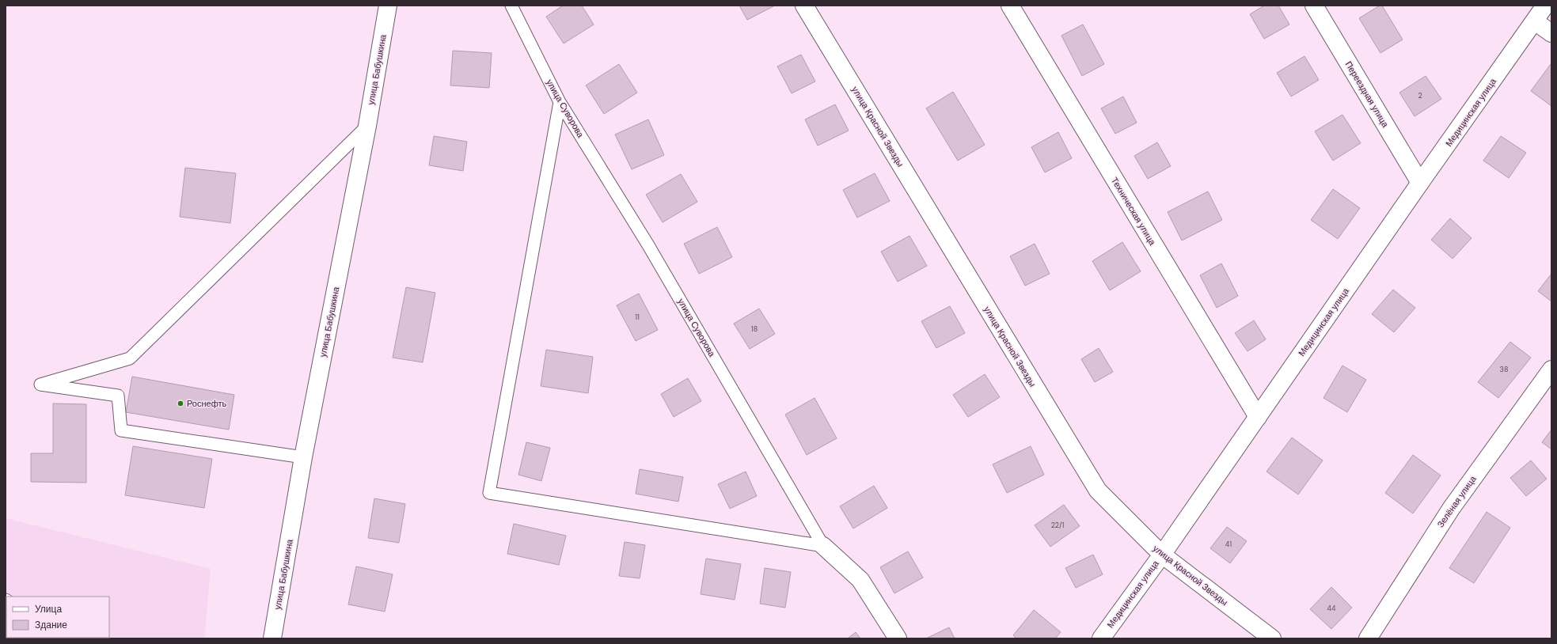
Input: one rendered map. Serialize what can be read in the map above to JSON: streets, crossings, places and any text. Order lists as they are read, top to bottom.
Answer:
{
  "streets": {
    "street": [
      "улица Бабушкина",
      "Переездная улица",
      "улица Суворова",
      "Медицинская улица",
      "улица Красной Звезды",
      "Техническая улица",
      "Зелёная улица"
    ]
  },
  "crossings": [
    ["Переездная улица", "Медицинская улица"],
    ["Медицинская улица", "улица Красной Звезды"],
    ["Медицинская улица", "Техническая улица"]
  ],
  "places": ["Роснефть"],
  "house_numbers": [
    "2",
    "11",
    "18",
    "38",
    "22/1",
    "41",
    "44"
  ],
  "legend": ["Улица", "Здание"]
}
